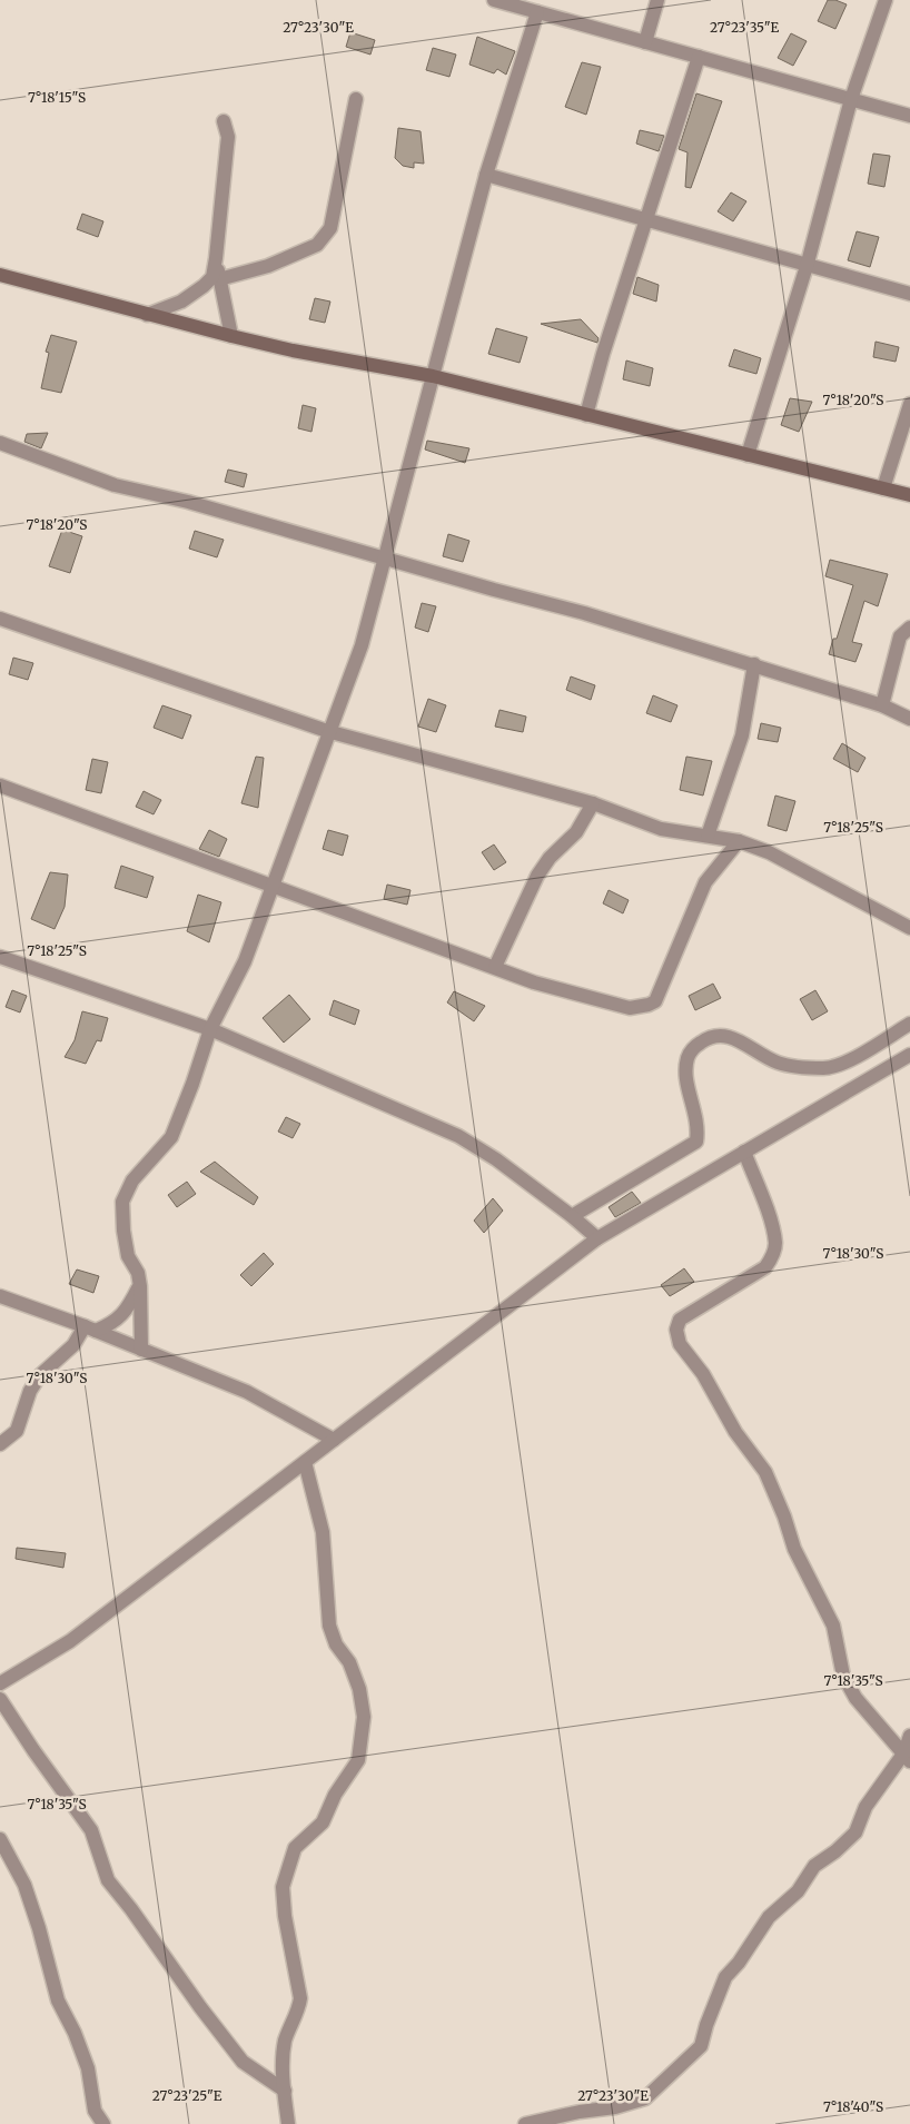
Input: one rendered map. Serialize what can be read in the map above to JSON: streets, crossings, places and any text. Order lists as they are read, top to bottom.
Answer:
{
  "coordinates": [
    "27°23'30\"E",
    "27°23'35\"E",
    "7°18'15\"S",
    "7°18'20\"S",
    "7°18'25\"S",
    "7°18'30\"S",
    "7°18'35\"S",
    "27°23'25\"E",
    "7°18'40\"S"
  ]
}
